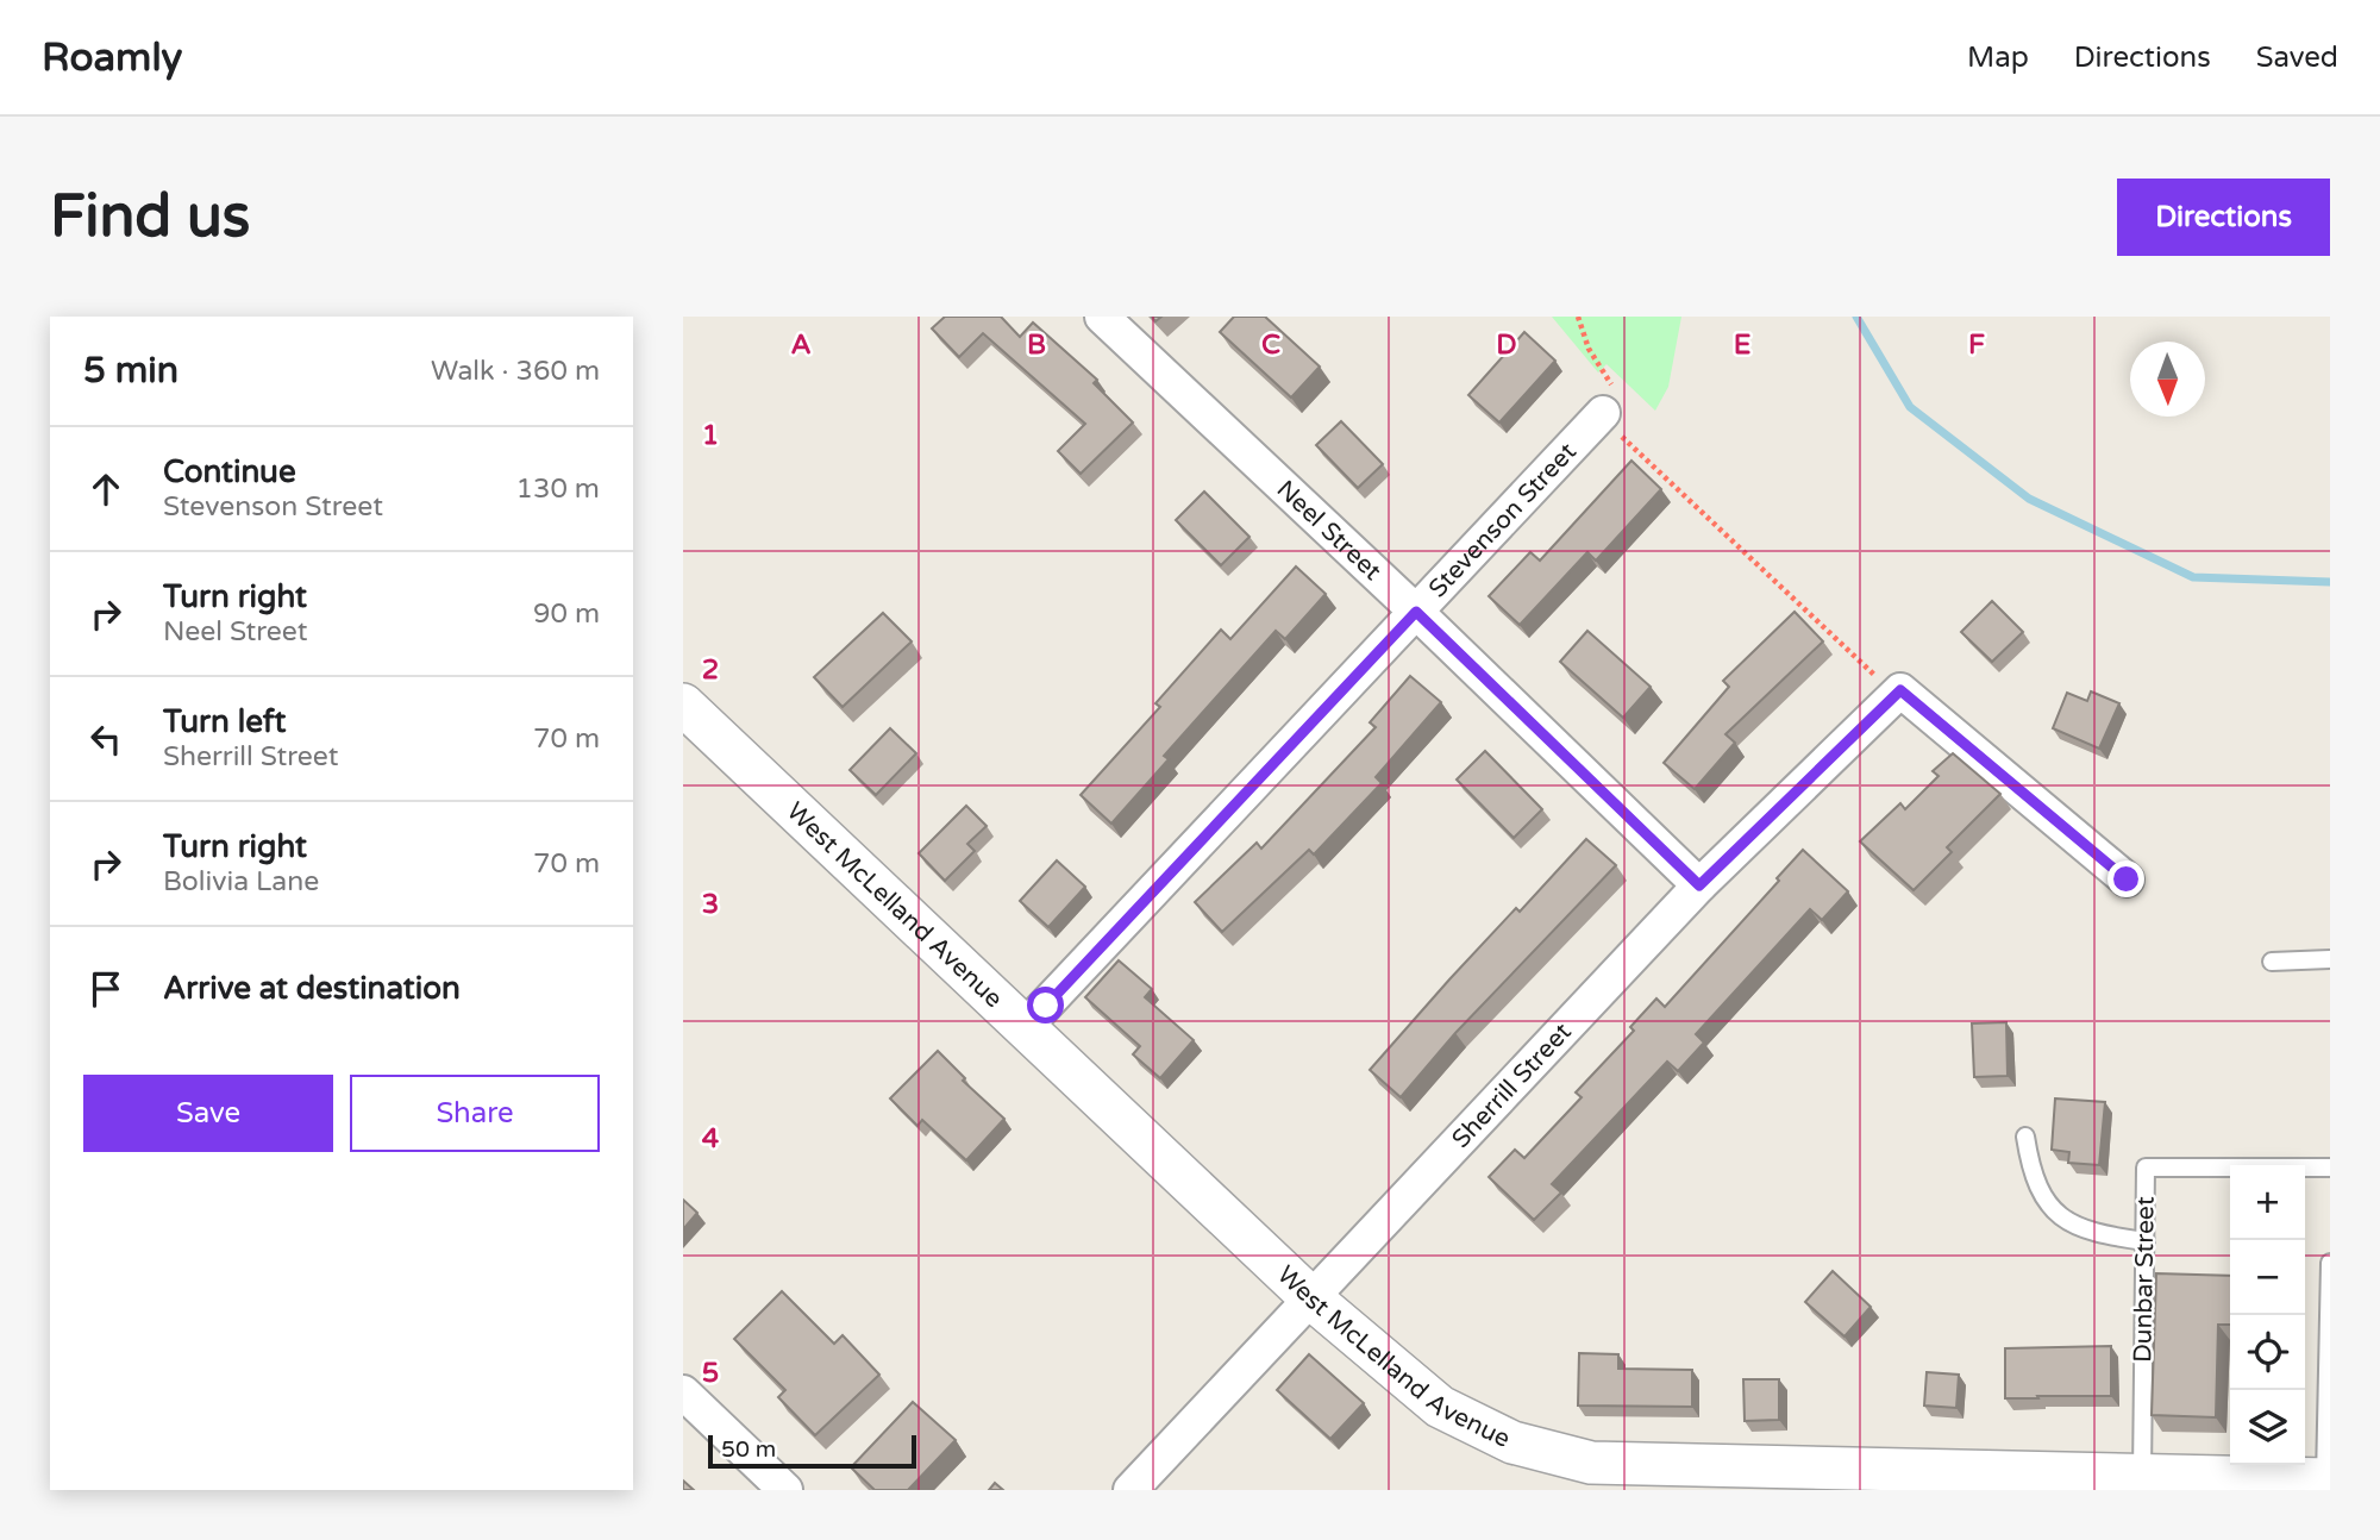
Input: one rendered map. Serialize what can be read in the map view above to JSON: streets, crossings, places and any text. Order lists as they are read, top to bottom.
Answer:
{
  "streets": {
    "street": [
      "Stevenson Street",
      "Neel Street",
      "West McLelland Avenue",
      "Sherrill Street"
    ],
    "lane": ["Dunbar Street"]
  },
  "crossings": [
    ["Stevenson Street", "Neel Street"],
    ["Stevenson Street", "West McLelland Avenue"],
    ["Neel Street", "Sherrill Street"],
    ["West McLelland Avenue", "Sherrill Street"],
    ["West McLelland Avenue", "Dunbar Street"]
  ],
  "scale_bar": "50 m",
  "north": "bottom",
  "page": {
    "header": "Roamly",
    "nav": ["Map", "Directions", "Saved"],
    "buttons": [
      "Directions",
      ["Save", "Share"]
    ],
    "title": "Find us",
    "heading": ["5 min", "Walk · 360 m"],
    "list": [
      ["Continue", "Stevenson Street", "130 m"],
      ["Turn right", "Neel Street", "90 m"],
      ["Turn left", "Sherrill Street", "70 m"],
      ["Turn right", "Bolivia Lane", "70 m"],
      "Arrive at destination"
    ],
    "map_buttons": ["+", "−"],
    "scale": "50 m"
  },
  "grid": {
    "columns": [
      "A",
      "B",
      "C",
      "D",
      "E",
      "F"
    ],
    "rows": [
      "1",
      "2",
      "3",
      "4",
      "5"
    ]
  }
}
